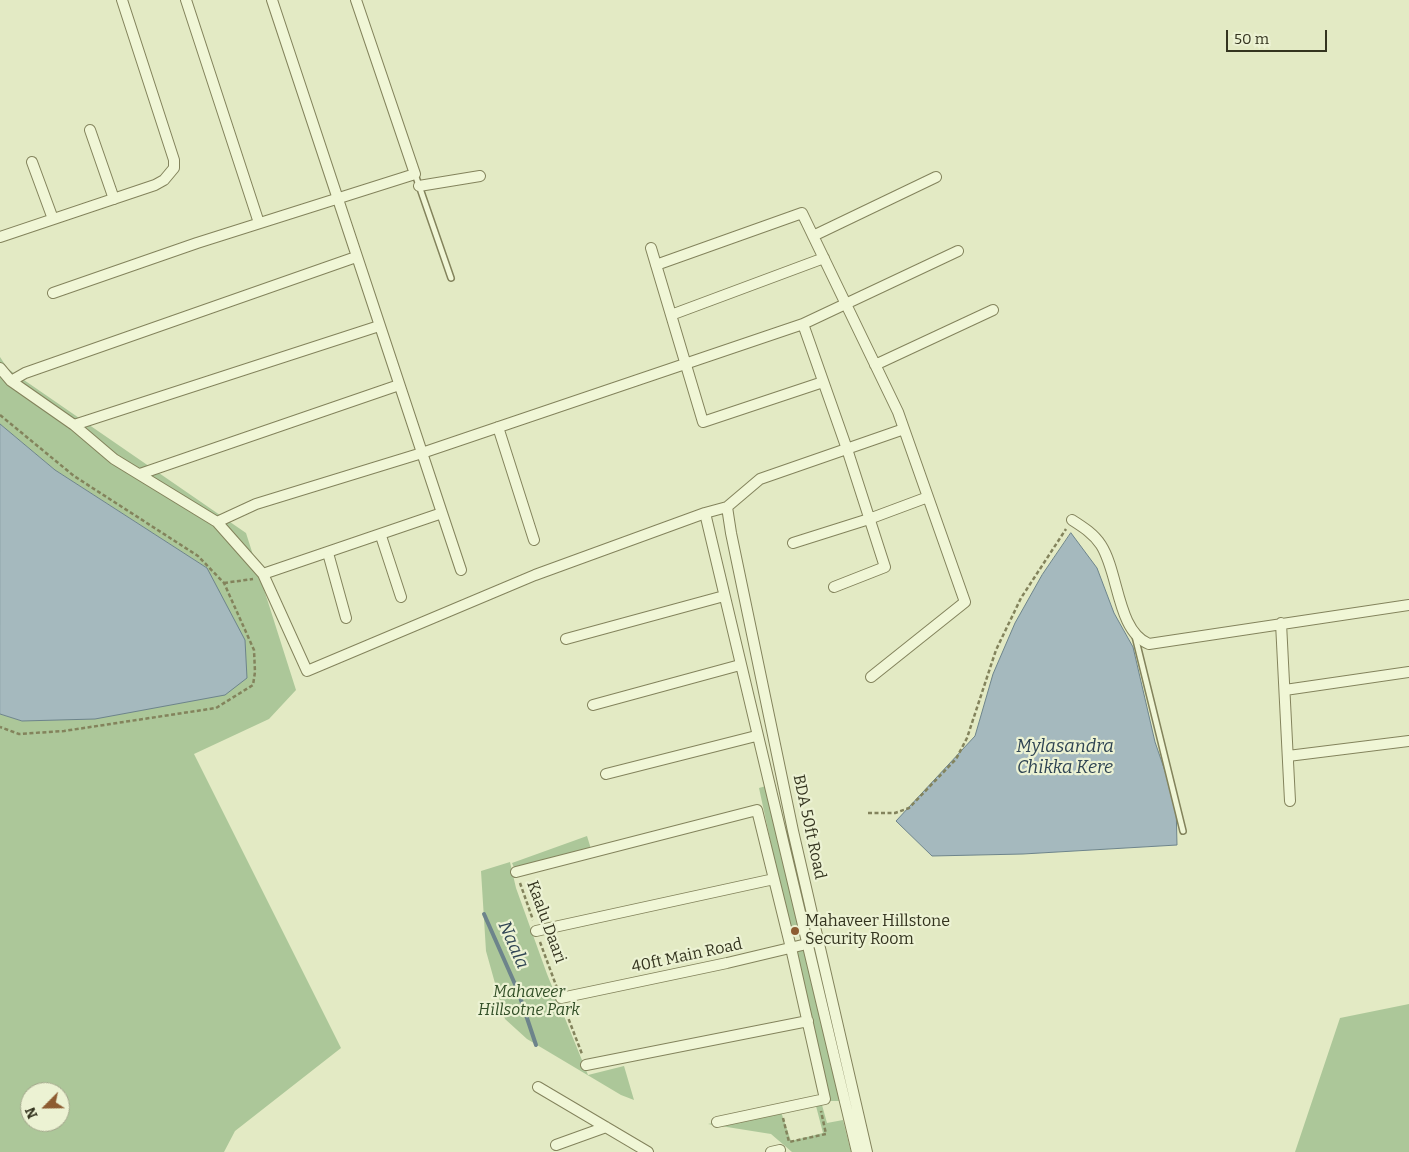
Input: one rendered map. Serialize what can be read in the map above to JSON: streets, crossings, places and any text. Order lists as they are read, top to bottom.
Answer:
{
  "streets": {
    "street": ["BDA 50ft Road", "40ft Main Road"],
    "path": ["Kaalu Daari"]
  },
  "crossings": [
    ["BDA 50ft Road", "40ft Main Road"],
    ["Kaalu Daari", "40ft Main Road"]
  ],
  "water": ["Mylasandra Chikka Kere", "Naala"],
  "parks": ["Mahaveer Hillsotne Park"],
  "places": ["Mahaveer Hillstone Security Room"],
  "scale_bar": "50 m",
  "north": "bottom left"
}
